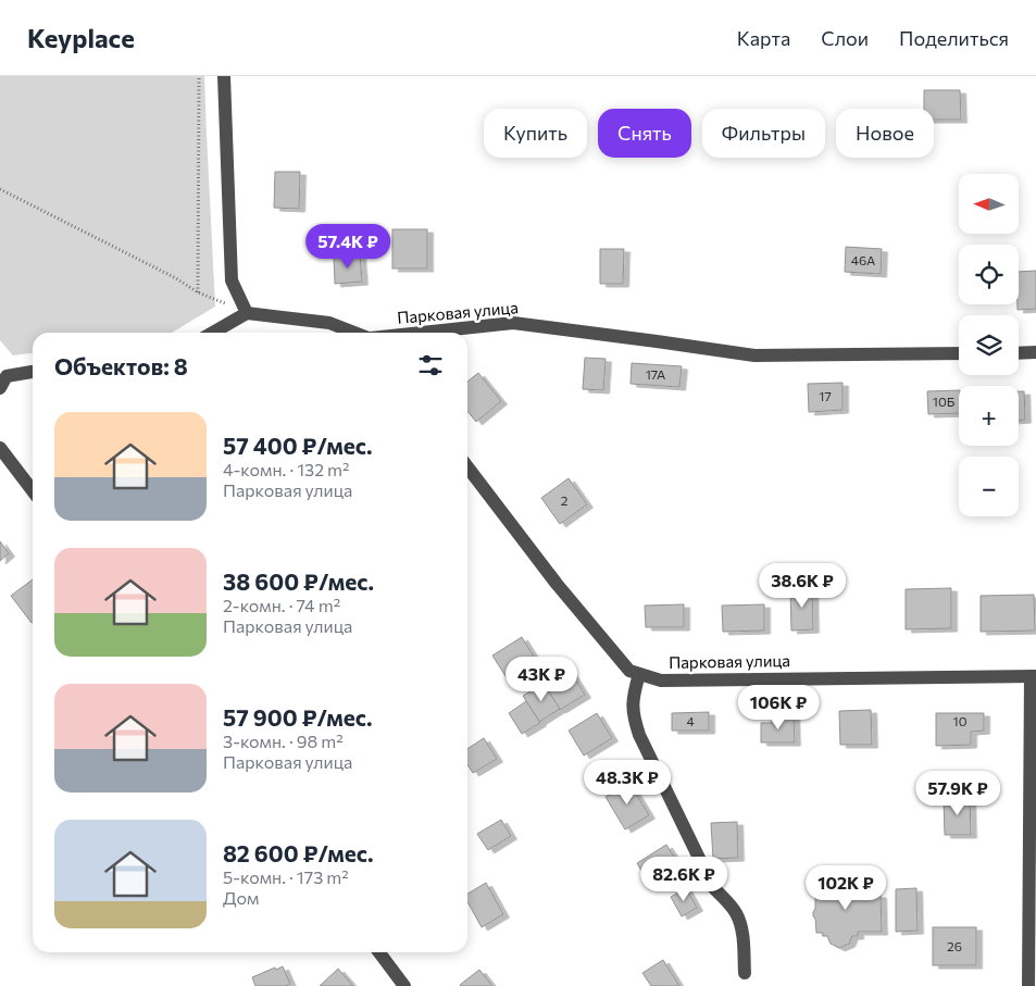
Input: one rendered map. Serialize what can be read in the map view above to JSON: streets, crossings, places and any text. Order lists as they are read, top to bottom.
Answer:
{
  "streets": {
    "street": ["Парковая улица"]
  },
  "house_numbers": [
    "46А",
    "17А",
    "17",
    "10Б",
    "2",
    "4",
    "10",
    "26"
  ],
  "north": "left",
  "page": {
    "header": "Keyplace",
    "nav": ["Карта", "Слои", "Поделиться"],
    "chip": [
      "Купить",
      "Снять",
      "Фильтры",
      "Новое"
    ],
    "map_buttons": ["+", "−"],
    "price": [
      "57.4K ₽",
      "38.6K ₽",
      "43K ₽",
      "106K ₽",
      "48.3K ₽",
      "57.9K ₽",
      "82.6K ₽",
      "102K ₽"
    ],
    "heading": "Объектов: 8",
    "list": [
      {
        "name": "57 400 ₽/мес.",
        "note": "4-комн. · 132 m² · Парковая улица"
      },
      {
        "name": "38 600 ₽/мес.",
        "note": "2-комн. · 74 m² · Парковая улица"
      },
      {
        "name": "57 900 ₽/мес.",
        "note": "3-комн. · 98 m² · Парковая улица"
      },
      {
        "name": "82 600 ₽/мес.",
        "note": "5-комн. · 173 m² · Дом"
      }
    ]
  }
}
